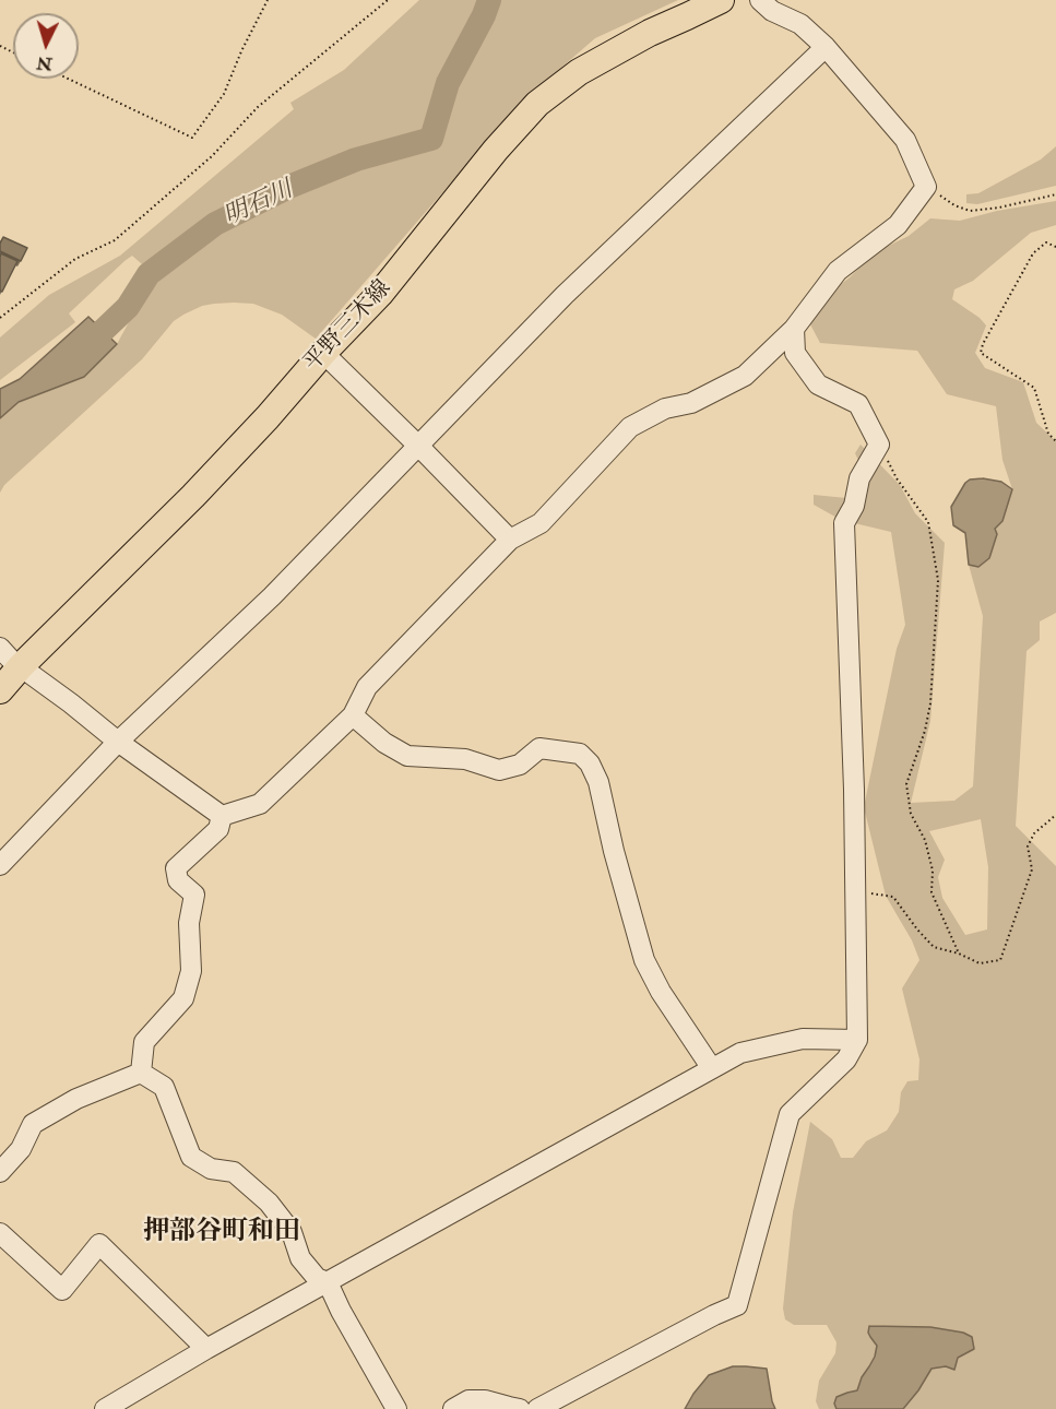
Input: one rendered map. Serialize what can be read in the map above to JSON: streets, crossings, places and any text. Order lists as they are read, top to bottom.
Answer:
{
  "streets": {
    "main road": ["平野三木線"]
  },
  "districts": ["押部谷町和田"],
  "water": ["明石川"],
  "north": "bottom"
}
